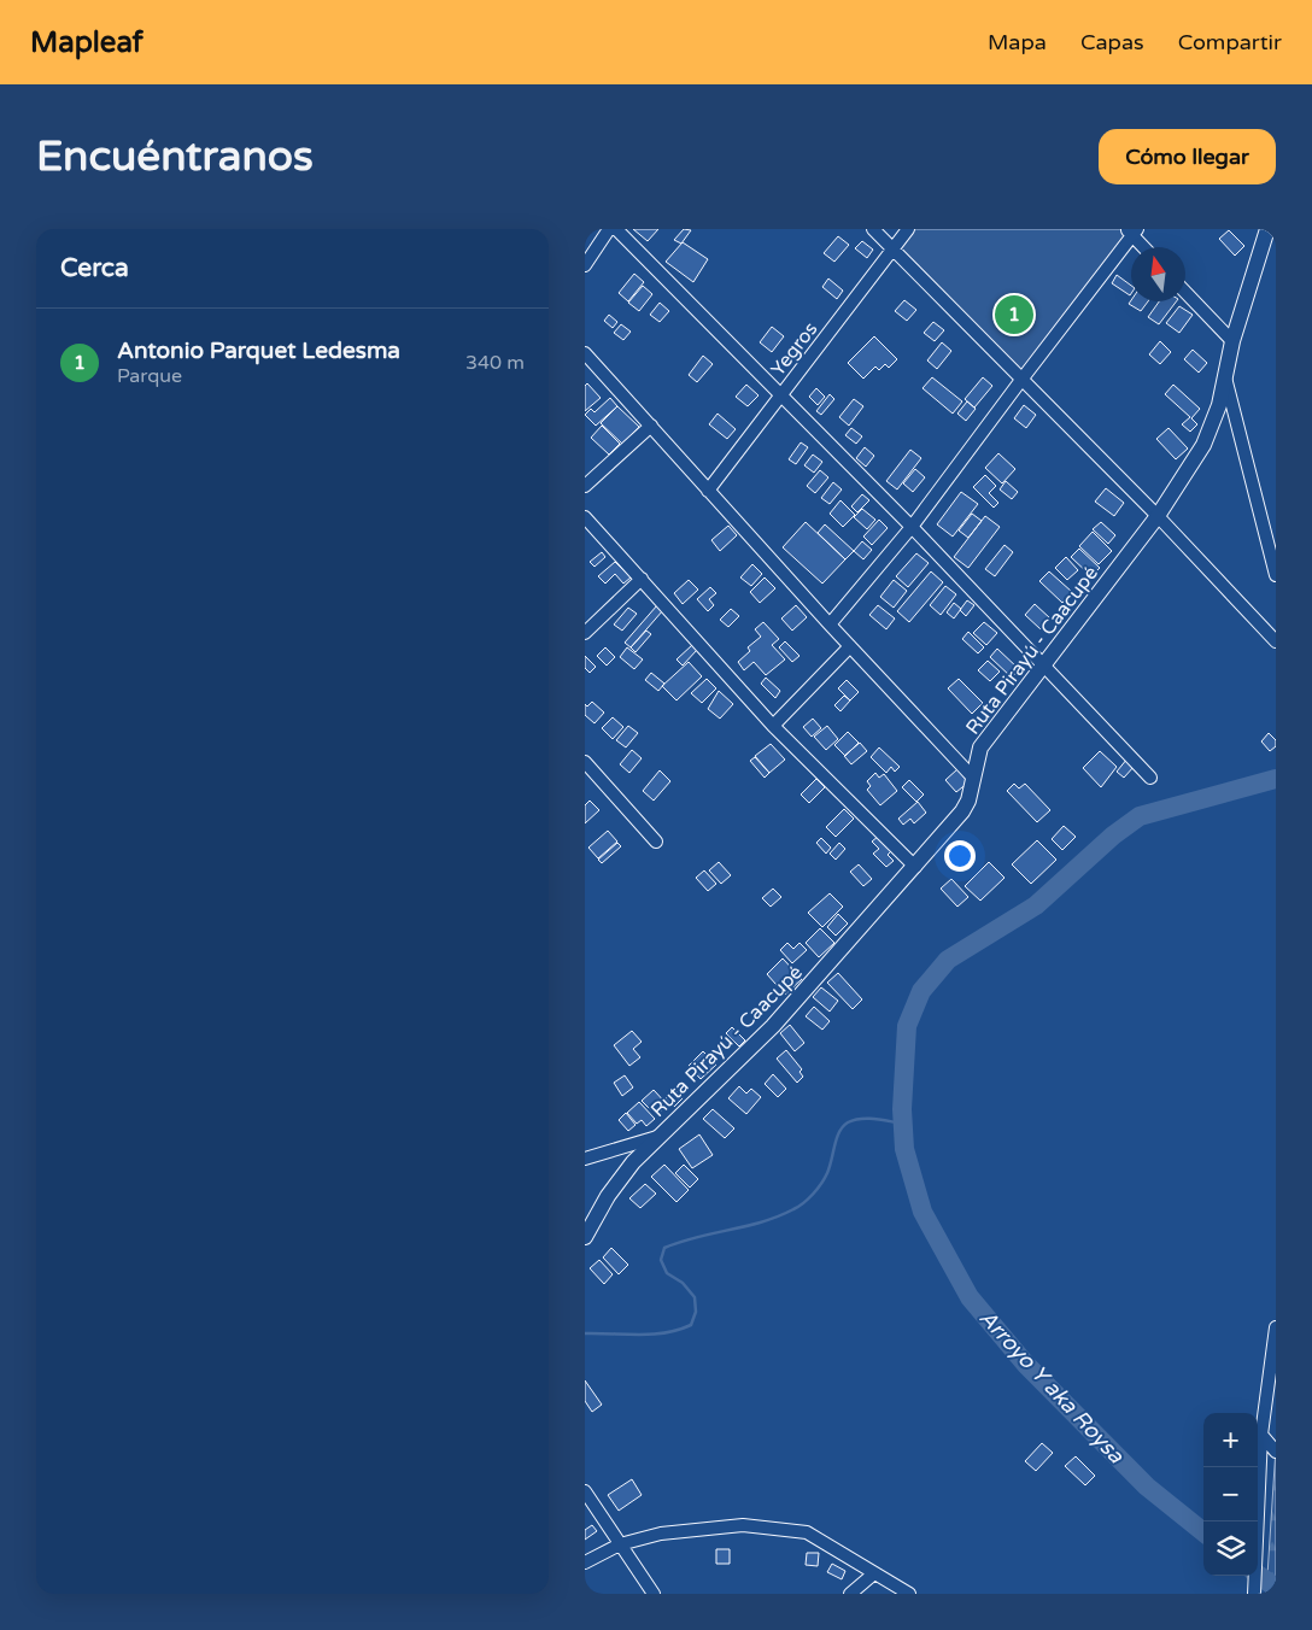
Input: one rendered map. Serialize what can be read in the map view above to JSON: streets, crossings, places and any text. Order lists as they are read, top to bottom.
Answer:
{
  "streets": {
    "main road": ["Ruta Pirayú - Caacupé"],
    "street": ["Yegros"]
  },
  "water": ["Arroyo Y aka Roysa"],
  "north": "top",
  "page": {
    "header": "Mapleaf",
    "nav": ["Mapa", "Capas", "Compartir"],
    "buttons": "Cómo llegar",
    "title": "Encuéntranos",
    "heading": "Cerca",
    "pins": "1",
    "list": [
      {
        "mark": "1",
        "name": "Antonio Parquet Ledesma",
        "note": "Parque",
        "value": "340 m"
      }
    ],
    "map_buttons": ["+", "−"]
  }
}
